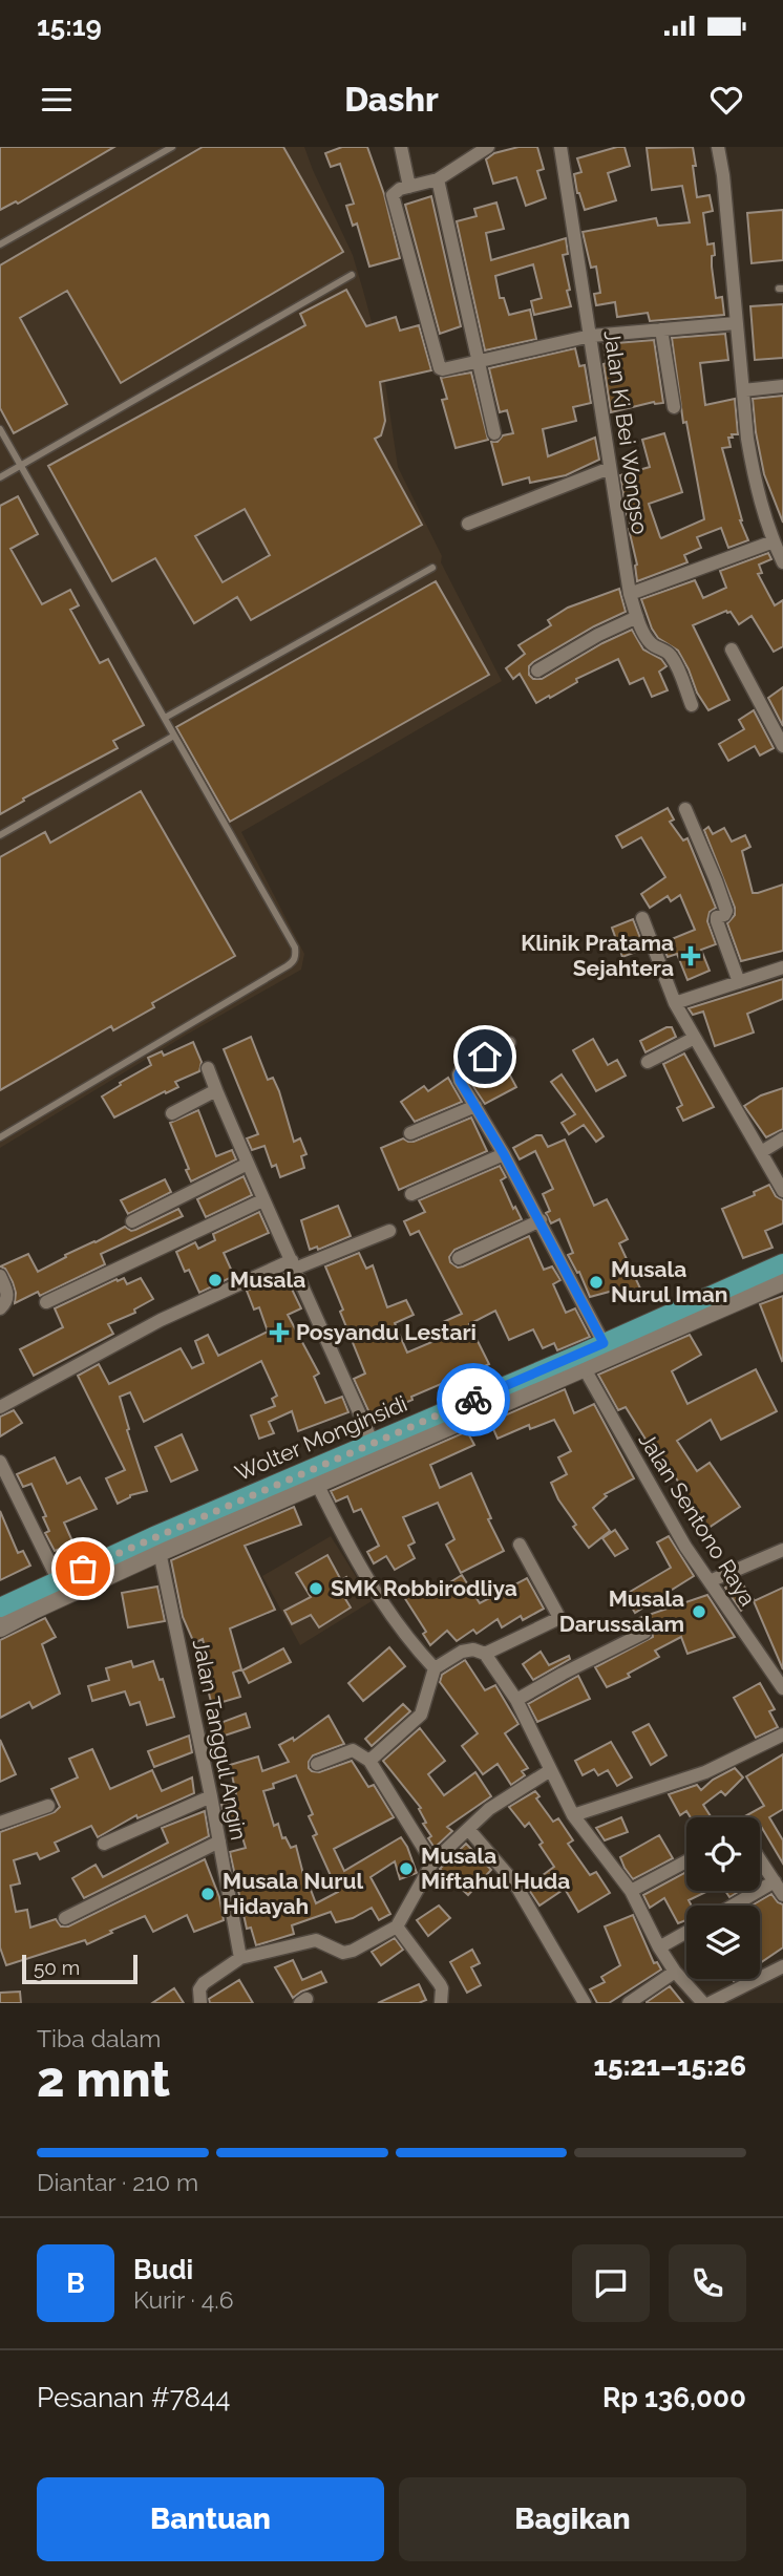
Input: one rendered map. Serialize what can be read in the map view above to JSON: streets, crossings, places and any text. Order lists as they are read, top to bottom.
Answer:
{
  "streets": {
    "main road": ["Wolter Monginsidi"],
    "street": ["Jalan Ki Bei Wongso", "Jalan Sentono Raya", "Jalan Tanggul Angin"]
  },
  "crossings": [
    ["Wolter Monginsidi", "Jalan Sentono Raya"],
    ["Wolter Monginsidi", "Jalan Tanggul Angin"]
  ],
  "places": {
    "health": ["Klinik Pratama Sejahtera", "Posyandu Lestari"],
    "other": [
      "Musala",
      "Musala Nurul Iman",
      "SMK Robbirodliya",
      "Musala Darussalam",
      "Musala Miftahul Huda",
      "Musala Nurul Hidayah"
    ]
  },
  "scale_bar": "50 m",
  "page": {
    "status": "15:19",
    "header": "Dashr",
    "scale": "50 m",
    "heading": ["2 mnt", "Tiba dalam", "15:21–15:26"],
    "panel": [
      "Budi",
      "Kurir · 4.6",
      "Pesanan #7844",
      "Rp 136,000"
    ],
    "bar": "Diantar · 210 m",
    "round": "B",
    "buttons": ["Bantuan", "Bagikan"]
  }
}
